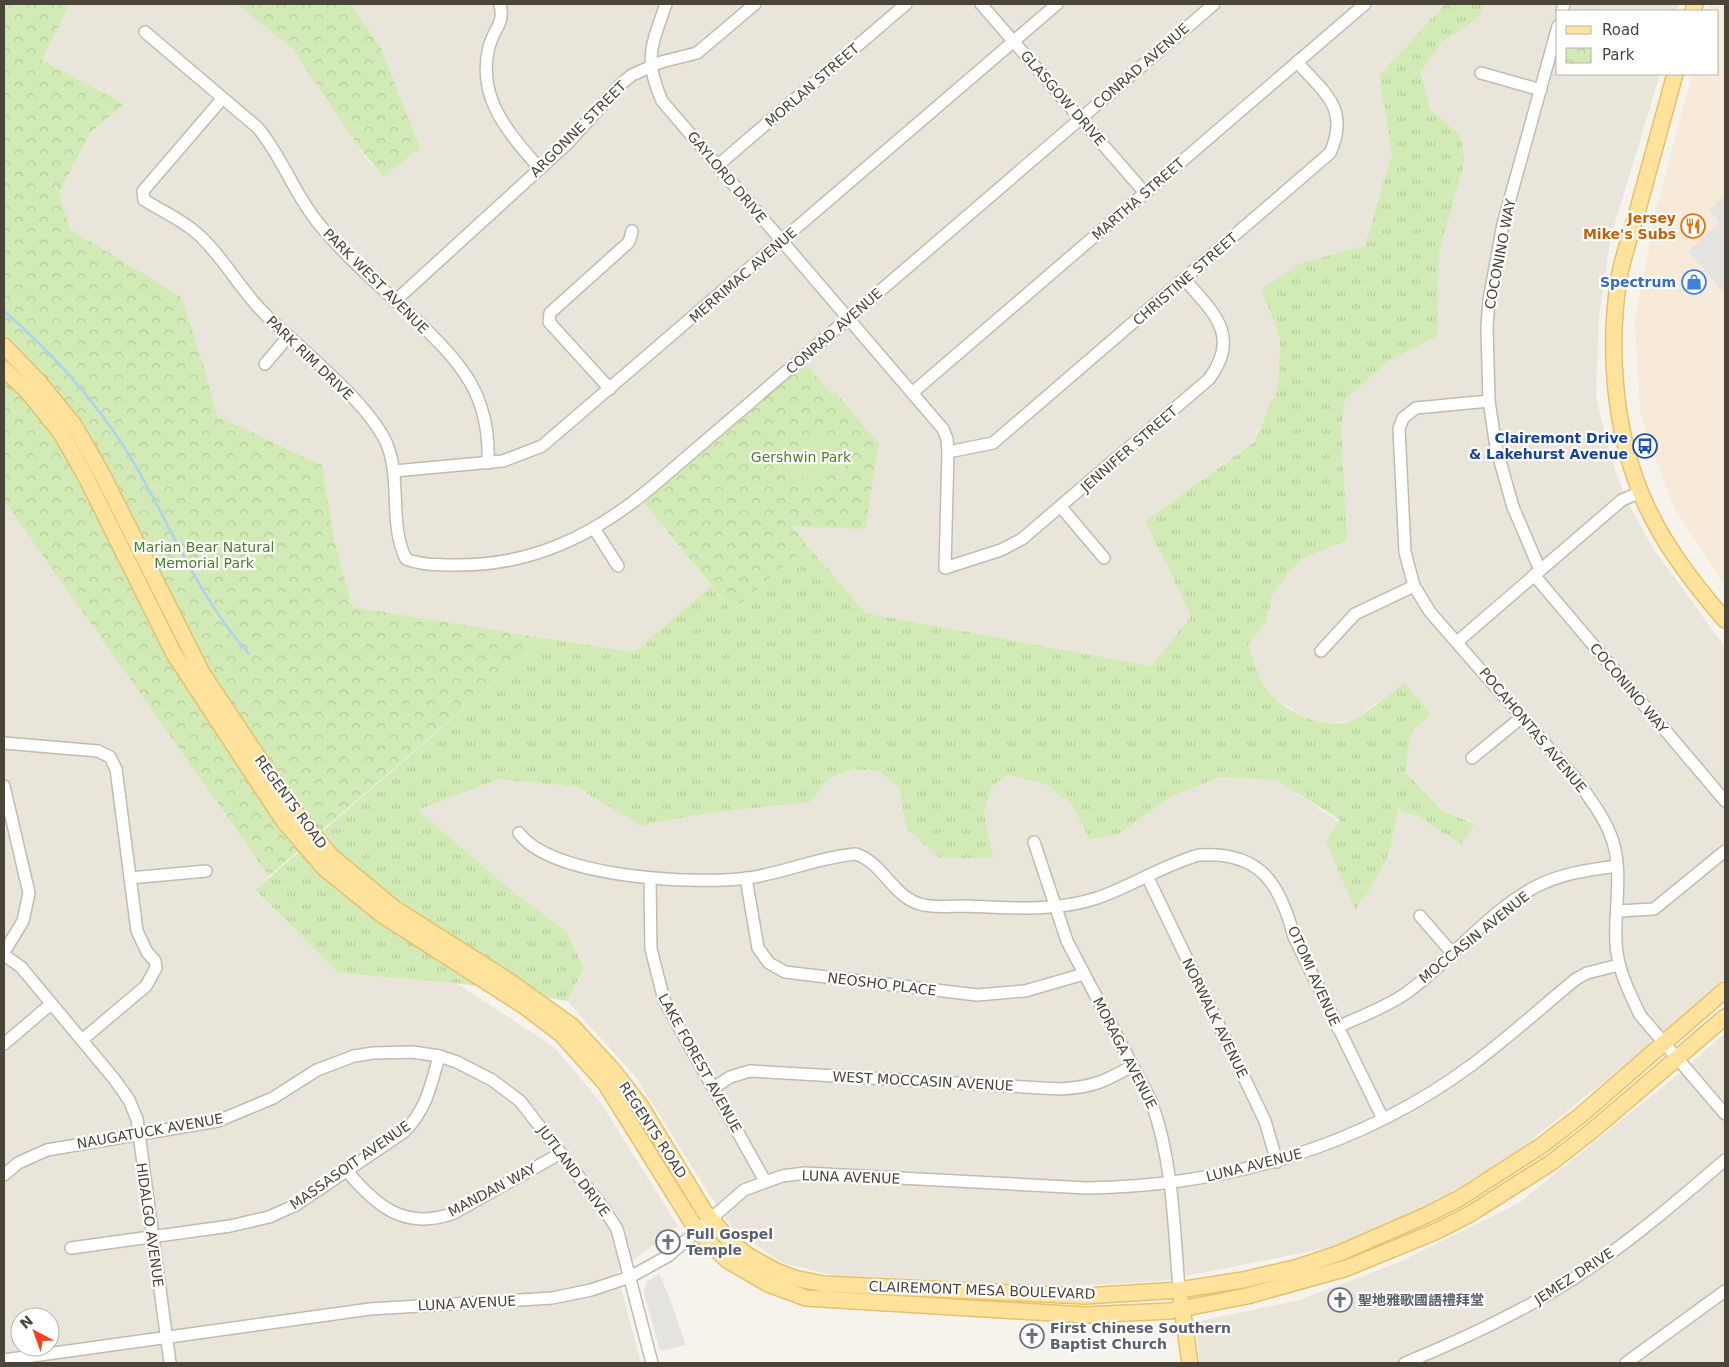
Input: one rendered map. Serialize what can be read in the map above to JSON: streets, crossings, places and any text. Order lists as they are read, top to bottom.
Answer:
{
  "streets": {
    "main road": ["REGENTS ROAD", "MORAGA AVENUE", "CLAIREMONT MESA BOULEVARD"],
    "street": [
      "CONRAD AVENUE",
      "MORLAN STREET",
      "GLASGOW DRIVE",
      "ARGONNE STREET",
      "GAYLORD DRIVE",
      "MARTHA STREET",
      "COCONINO WAY",
      "MERRIMAC AVENUE",
      "CHRISTINE STREET",
      "PARK WEST AVENUE",
      "PARK RIM DRIVE",
      "JENNIFER STREET",
      "POCAHONTAS AVENUE",
      "MOCCASIN AVENUE",
      "OTOMI AVENUE",
      "NEOSHO PLACE",
      "NORWALK AVENUE",
      "LAKE FOREST AVENUE",
      "WEST MOCCASIN AVENUE",
      "NAUGATUCK AVENUE",
      "MASSASOIT AVENUE",
      "LUNA AVENUE",
      "JUTLAND DRIVE",
      "MANDAN WAY",
      "HIDALGO AVENUE",
      "JEMEZ DRIVE"
    ]
  },
  "crossings": [
    ["CONRAD AVENUE", "GLASGOW DRIVE"],
    ["CONRAD AVENUE", "GAYLORD DRIVE"],
    ["CONRAD AVENUE", "PARK RIM DRIVE"],
    ["MORLAN STREET", "GAYLORD DRIVE"],
    ["GLASGOW DRIVE", "MARTHA STREET"],
    ["GLASGOW DRIVE", "MERRIMAC AVENUE"],
    ["ARGONNE STREET", "GAYLORD DRIVE"],
    ["ARGONNE STREET", "PARK WEST AVENUE"],
    ["GAYLORD DRIVE", "MARTHA STREET"],
    ["GAYLORD DRIVE", "MERRIMAC AVENUE"],
    ["GAYLORD DRIVE", "CHRISTINE STREET"],
    ["GAYLORD DRIVE", "JENNIFER STREET"],
    ["MARTHA STREET", "CHRISTINE STREET"],
    ["COCONINO WAY", "POCAHONTAS AVENUE"],
    ["MERRIMAC AVENUE", "PARK WEST AVENUE"],
    ["MERRIMAC AVENUE", "PARK RIM DRIVE"],
    ["CHRISTINE STREET", "JENNIFER STREET"],
    ["PARK WEST AVENUE", "PARK RIM DRIVE"],
    ["POCAHONTAS AVENUE", "MOCCASIN AVENUE"],
    ["POCAHONTAS AVENUE", "LUNA AVENUE"],
    ["POCAHONTAS AVENUE", "CLAIREMONT MESA BOULEVARD"],
    ["REGENTS ROAD", "LUNA AVENUE"],
    ["REGENTS ROAD", "CLAIREMONT MESA BOULEVARD"],
    ["MOCCASIN AVENUE", "OTOMI AVENUE"],
    ["OTOMI AVENUE", "NEOSHO PLACE"],
    ["OTOMI AVENUE", "NORWALK AVENUE"],
    ["OTOMI AVENUE", "MORAGA AVENUE"],
    ["OTOMI AVENUE", "LUNA AVENUE"],
    ["NEOSHO PLACE", "MORAGA AVENUE"],
    ["NORWALK AVENUE", "LUNA AVENUE"],
    ["MORAGA AVENUE", "WEST MOCCASIN AVENUE"],
    ["MORAGA AVENUE", "LUNA AVENUE"],
    ["MORAGA AVENUE", "CLAIREMONT MESA BOULEVARD"],
    ["LAKE FOREST AVENUE", "WEST MOCCASIN AVENUE"],
    ["LAKE FOREST AVENUE", "LUNA AVENUE"],
    ["NAUGATUCK AVENUE", "MASSASOIT AVENUE"],
    ["NAUGATUCK AVENUE", "JUTLAND DRIVE"],
    ["NAUGATUCK AVENUE", "HIDALGO AVENUE"],
    ["MASSASOIT AVENUE", "JUTLAND DRIVE"],
    ["MASSASOIT AVENUE", "MANDAN WAY"],
    ["MASSASOIT AVENUE", "HIDALGO AVENUE"],
    ["LUNA AVENUE", "JUTLAND DRIVE"],
    ["LUNA AVENUE", "HIDALGO AVENUE"],
    ["LUNA AVENUE", "CLAIREMONT MESA BOULEVARD"],
    ["JUTLAND DRIVE", "MANDAN WAY"]
  ],
  "parks": ["Gershwin Park", "Marian Bear Natural Memorial Park"],
  "places": {
    "restaurant": ["Jersey Mike's Subs"],
    "shop": ["Spectrum"],
    "bus stop": ["Clairemont Drive & Lakehurst Avenue"],
    "church": ["Full Gospel Temple", "聖地雅歌國語禮拜堂", "First Chinese Southern Baptist Church"]
  },
  "legend": ["Road", "Park"],
  "north": "top left"
}
